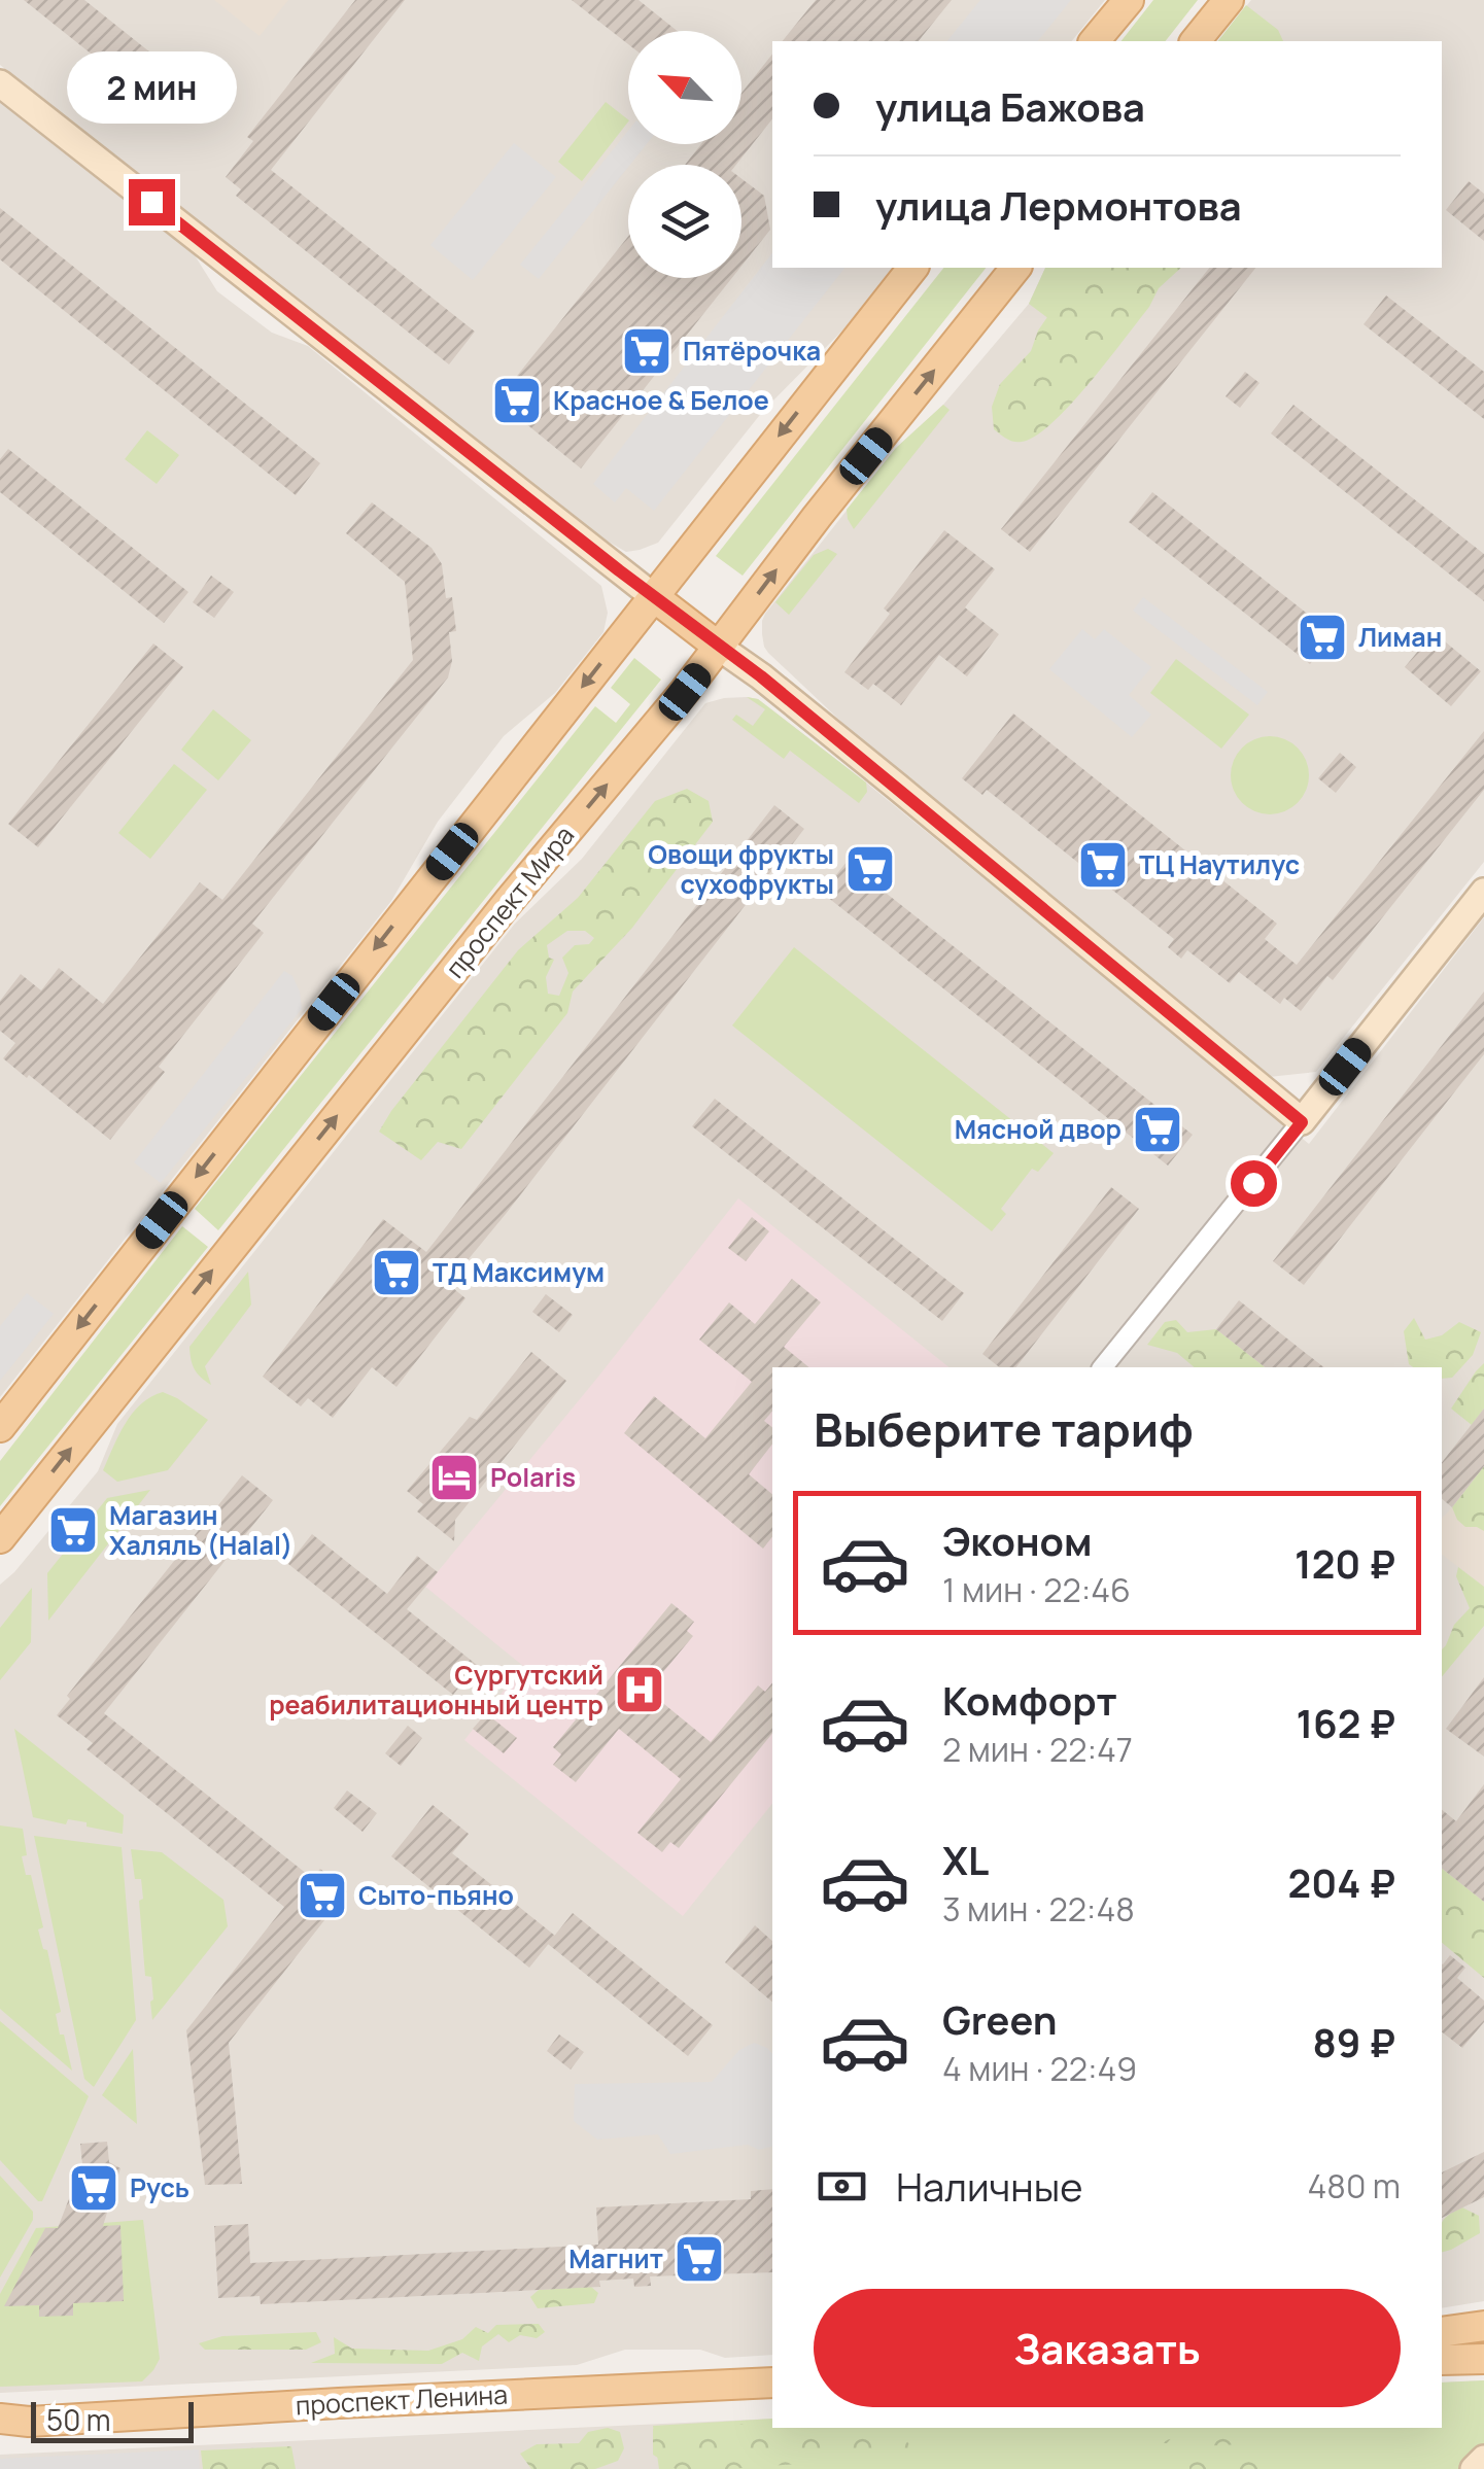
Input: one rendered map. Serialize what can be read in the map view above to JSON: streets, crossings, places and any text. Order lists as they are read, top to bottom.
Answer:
{
  "streets": {
    "main road": ["проспект Мира", "проспект Ленина"]
  },
  "places": {
    "supermarket": [
      "Пятёрочка",
      "Красное & Белое",
      "Лиман",
      "ТЦ Наутилус",
      "Овощи фрукты сухофрукты",
      "Мясной двор",
      "ТД Максимум",
      "Магазин Халяль (Halal)",
      "Сыто-пьяно",
      "Русь",
      "Магнит"
    ],
    "hotel": ["Polaris"],
    "hospital": ["Сургутский реабилитационный центр"]
  },
  "scale_bar": "50 m",
  "north": "top left",
  "page": {
    "banner": ["улица Бажова", "улица Лермонтова"],
    "bubble": "2 мин",
    "heading": "Выберите тариф",
    "list": [
      {
        "name": "Эконом",
        "note": "1 мин · 22:46",
        "value": "120 ₽"
      },
      {
        "name": "Комфорт",
        "note": "2 мин · 22:47",
        "value": "162 ₽"
      },
      {
        "name": "XL",
        "note": "3 мин · 22:48",
        "value": "204 ₽"
      },
      {
        "name": "Green",
        "note": "4 мин · 22:49",
        "value": "89 ₽"
      }
    ],
    "pay": ["Наличные", "480 m"],
    "buttons": "Заказать",
    "scale": "50 m"
  }
}
